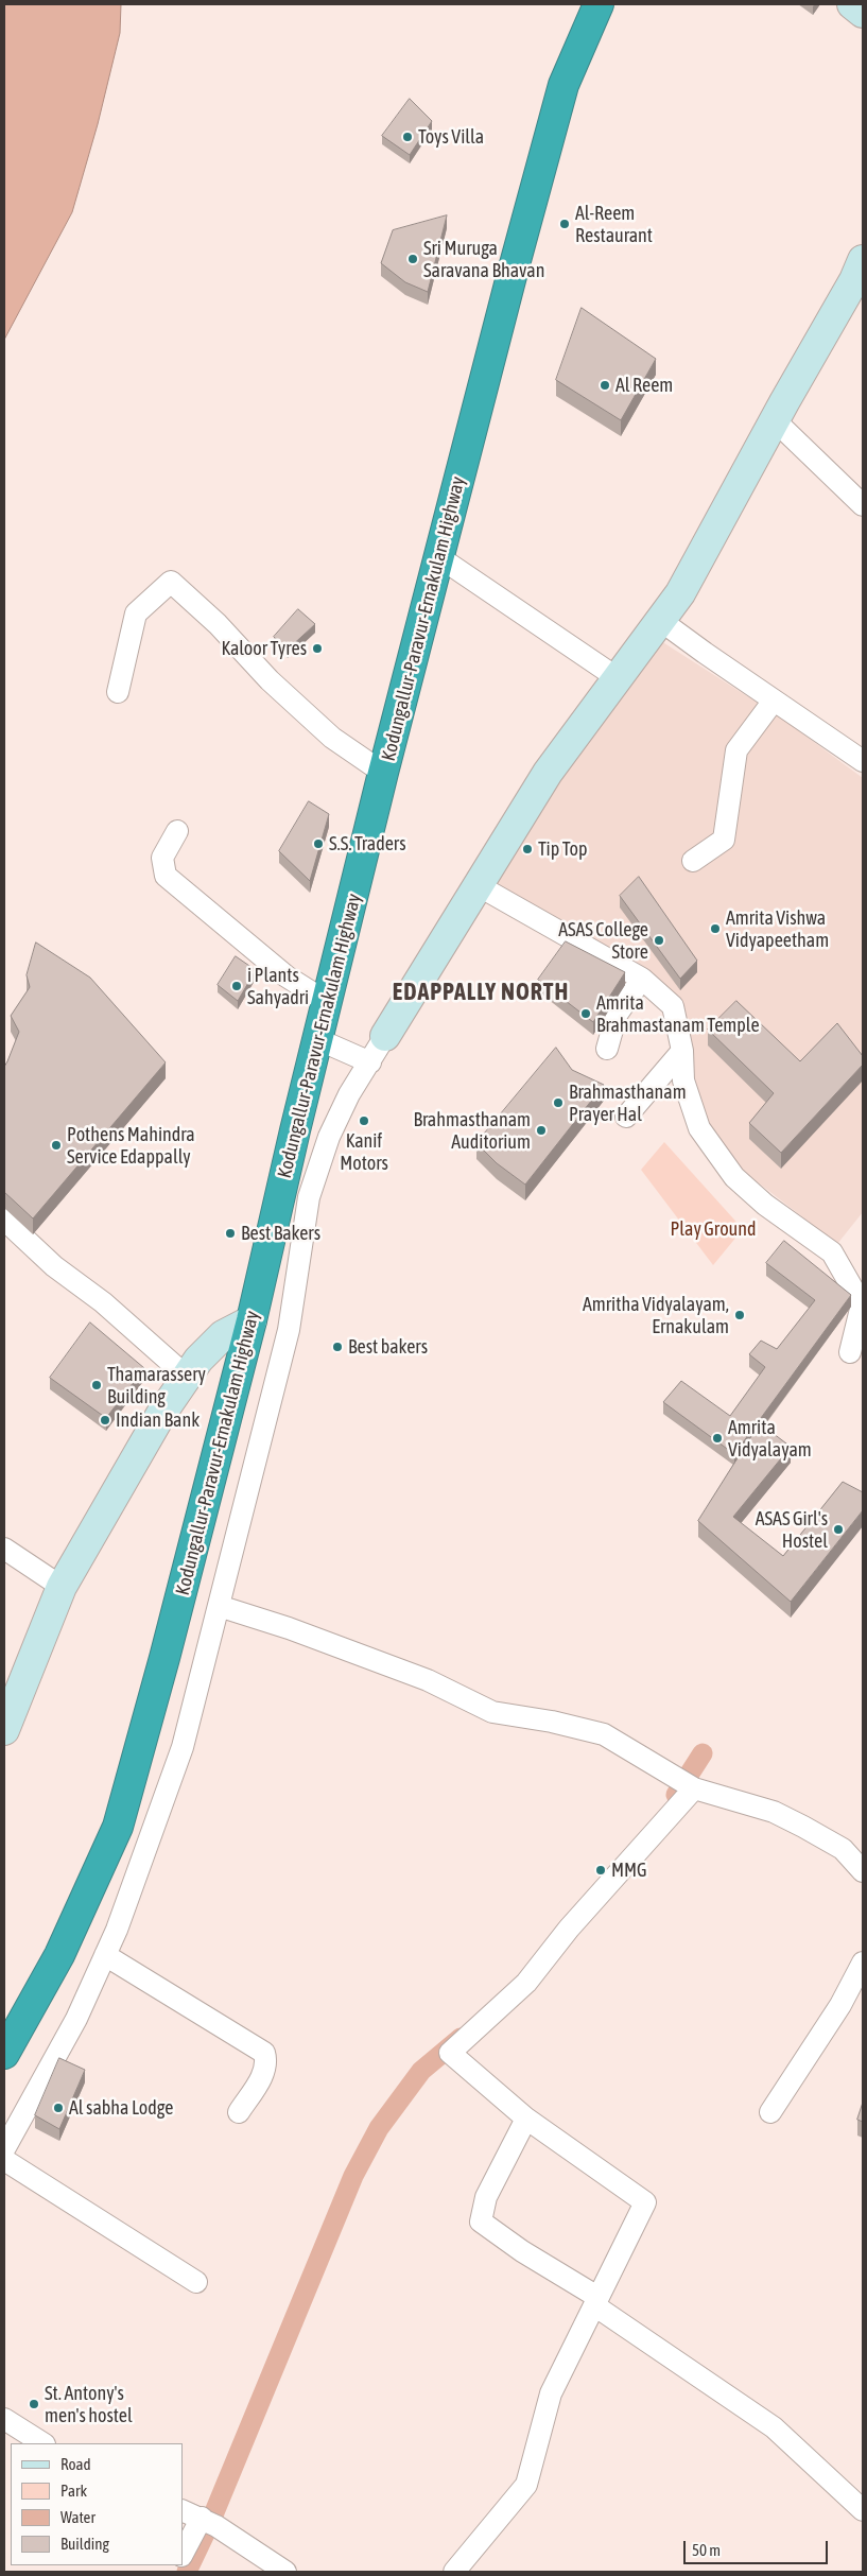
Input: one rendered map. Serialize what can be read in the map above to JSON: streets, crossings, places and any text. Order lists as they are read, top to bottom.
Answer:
{
  "streets": {
    "highway": ["Kodungallur-Paravur-Ernakulam Highway"]
  },
  "districts": ["EDAPPALLY NORTH"],
  "parks": ["Play Ground"],
  "places": [
    "Toys Villa",
    "Al-Reem Restaurant",
    "Sri Muruga Saravana Bhavan",
    "Al Reem",
    "Kaloor Tyres",
    "S.S. Traders",
    "Tip Top",
    "Amrita Vishwa Vidyapeetham",
    "ASAS College Store",
    "i Plants Sahyadri",
    "Amrita Brahmastanam Temple",
    "Brahmasthanam Prayer Hal",
    "Kanif Motors",
    "Brahmasthanam Auditorium",
    "Pothens Mahindra Service Edappally",
    "Best Bakers",
    "Amritha Vidyalayam, Ernakulam",
    "Best bakers",
    "Thamarassery Building",
    "Indian Bank",
    "Amrita Vidyalayam",
    "ASAS Girl's Hostel",
    "MMG",
    "Al sabha Lodge",
    "St. Antony's men's hostel"
  ],
  "legend": [
    "Road",
    "Park",
    "Water",
    "Building"
  ],
  "scale_bar": "50 m"
}
